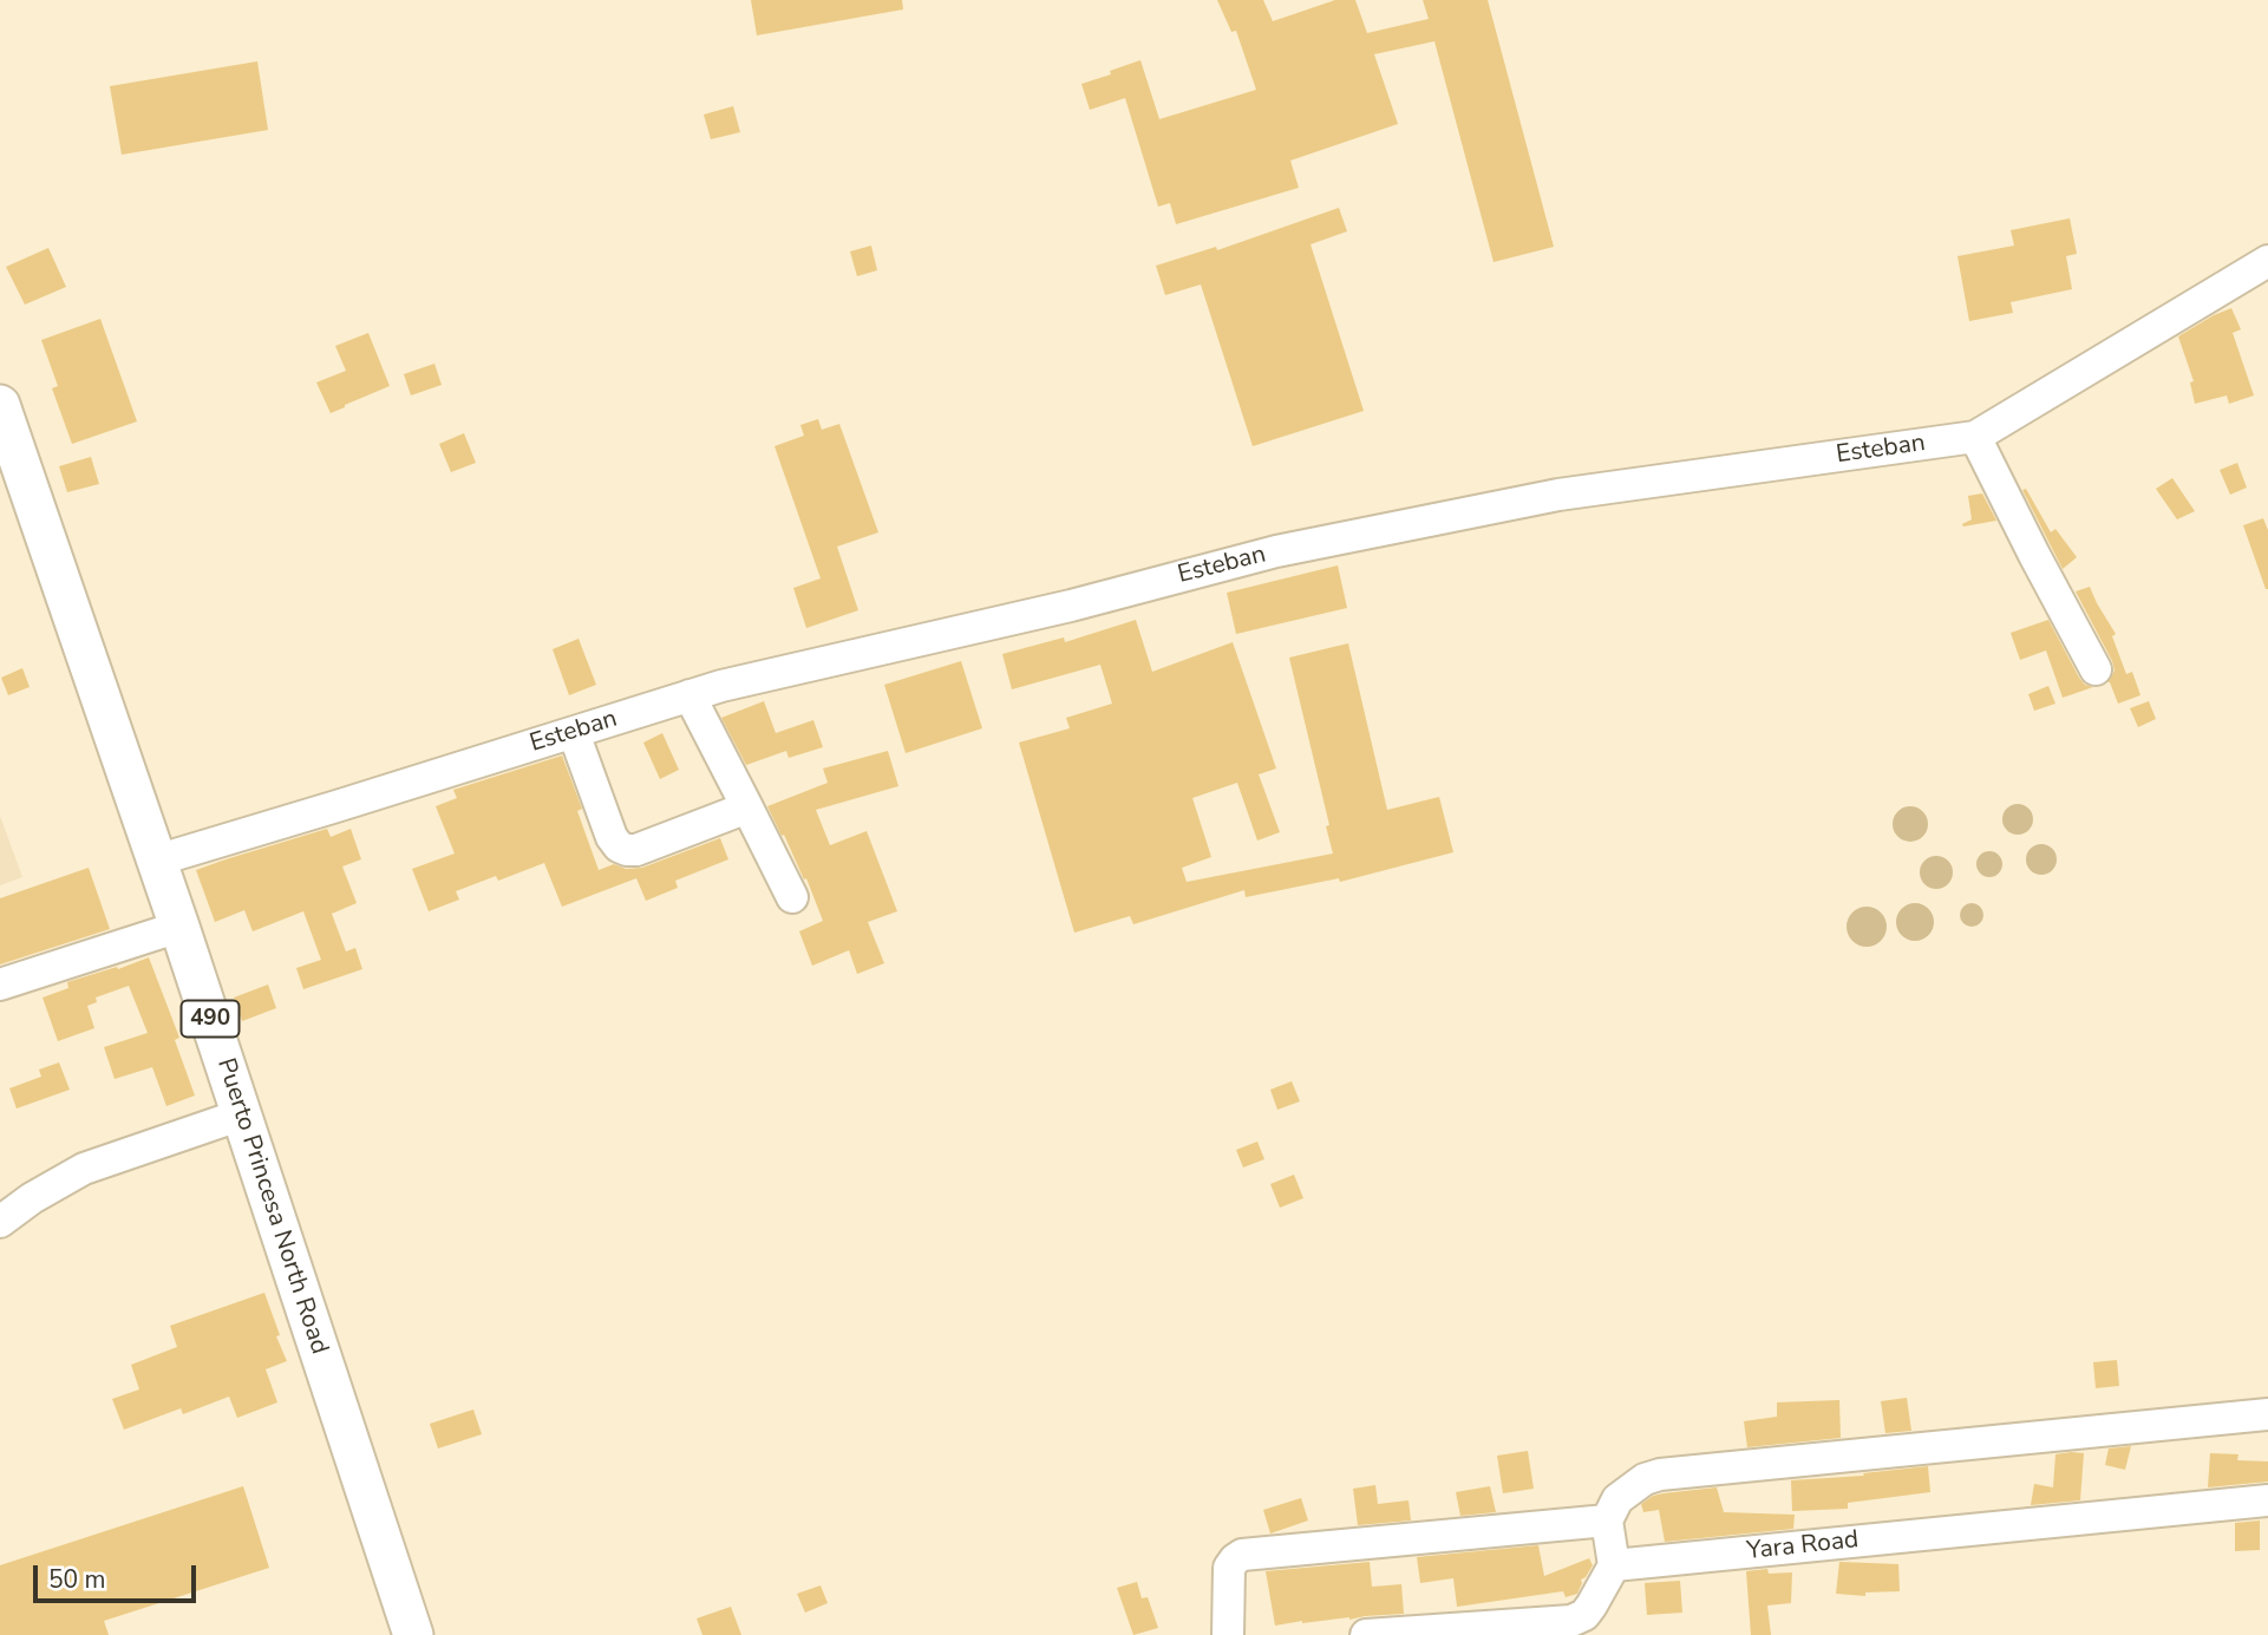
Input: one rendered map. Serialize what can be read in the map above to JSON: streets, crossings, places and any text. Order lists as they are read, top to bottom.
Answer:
{
  "streets": {
    "main road": ["490", "Puerto Princesa North Road"],
    "street": ["Esteban", "Yara Road"]
  },
  "crossings": [
    ["Esteban", "Puerto Princesa North Road"]
  ],
  "scale_bar": "50 m"
}
